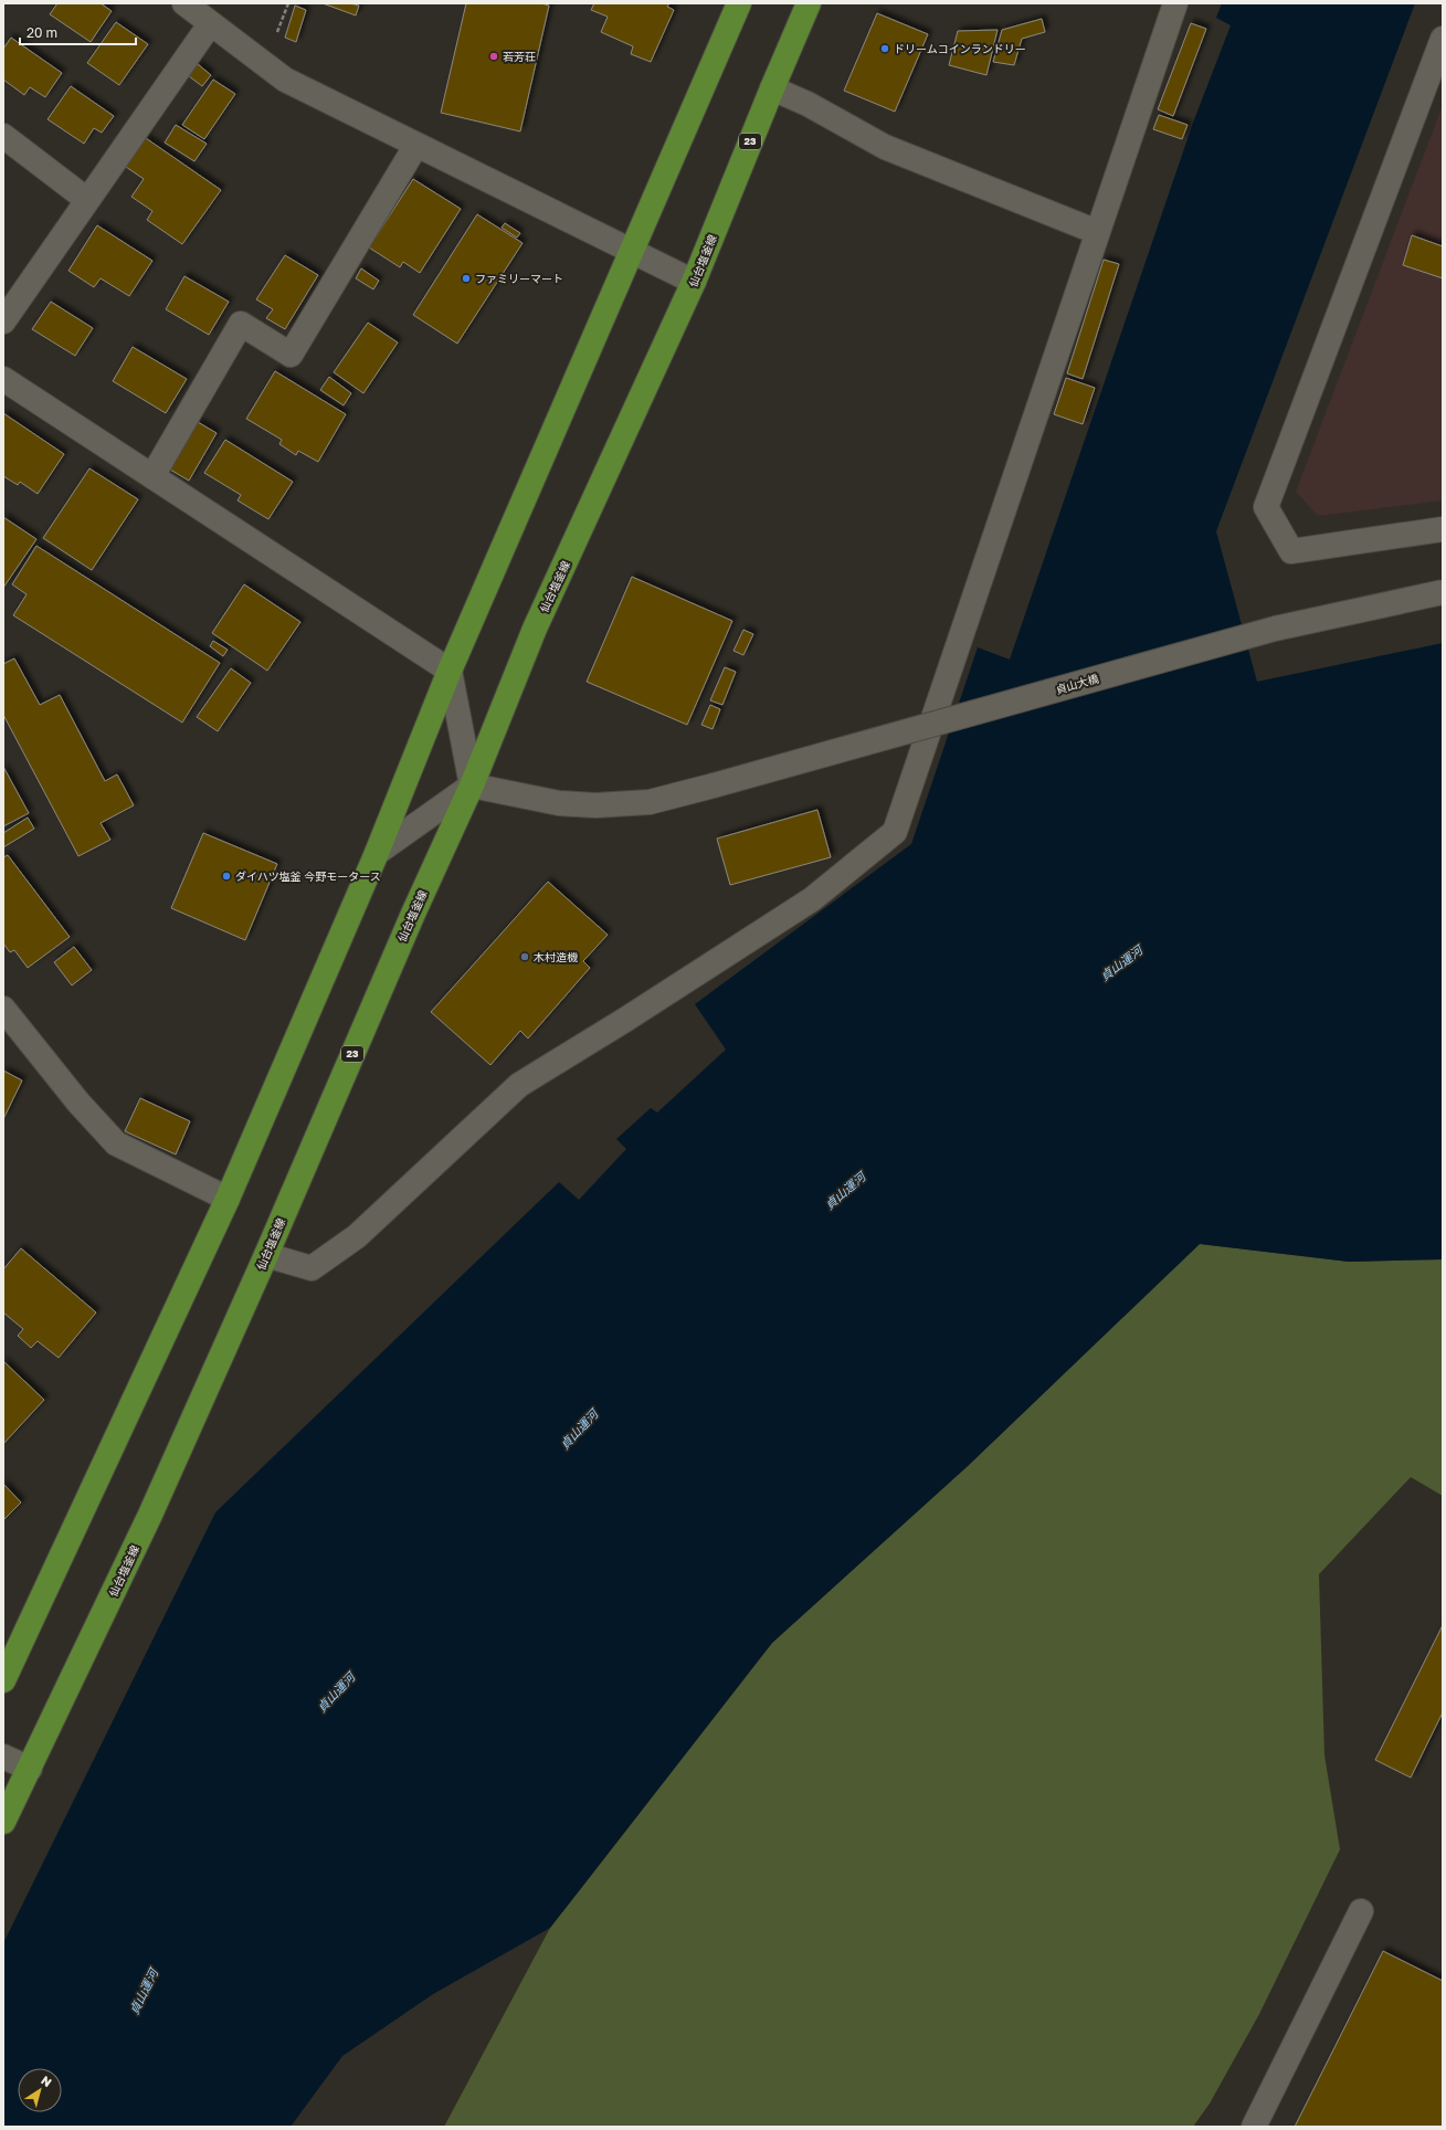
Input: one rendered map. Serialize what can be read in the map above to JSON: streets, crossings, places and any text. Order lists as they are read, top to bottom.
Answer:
{
  "streets": {
    "main road": ["23", "仙台塩釜線"],
    "street": ["貞山大橋"]
  },
  "crossings": [
    ["仙台塩釜線", "貞山大橋"]
  ],
  "water": ["貞山運河"],
  "places": [
    "ドリームコインランドリー",
    "若芳荘",
    "ファミリーマート",
    "ダイハツ塩釜 今野モータース",
    "木村造機"
  ],
  "scale_bar": "20 m",
  "north": "top right"
}
